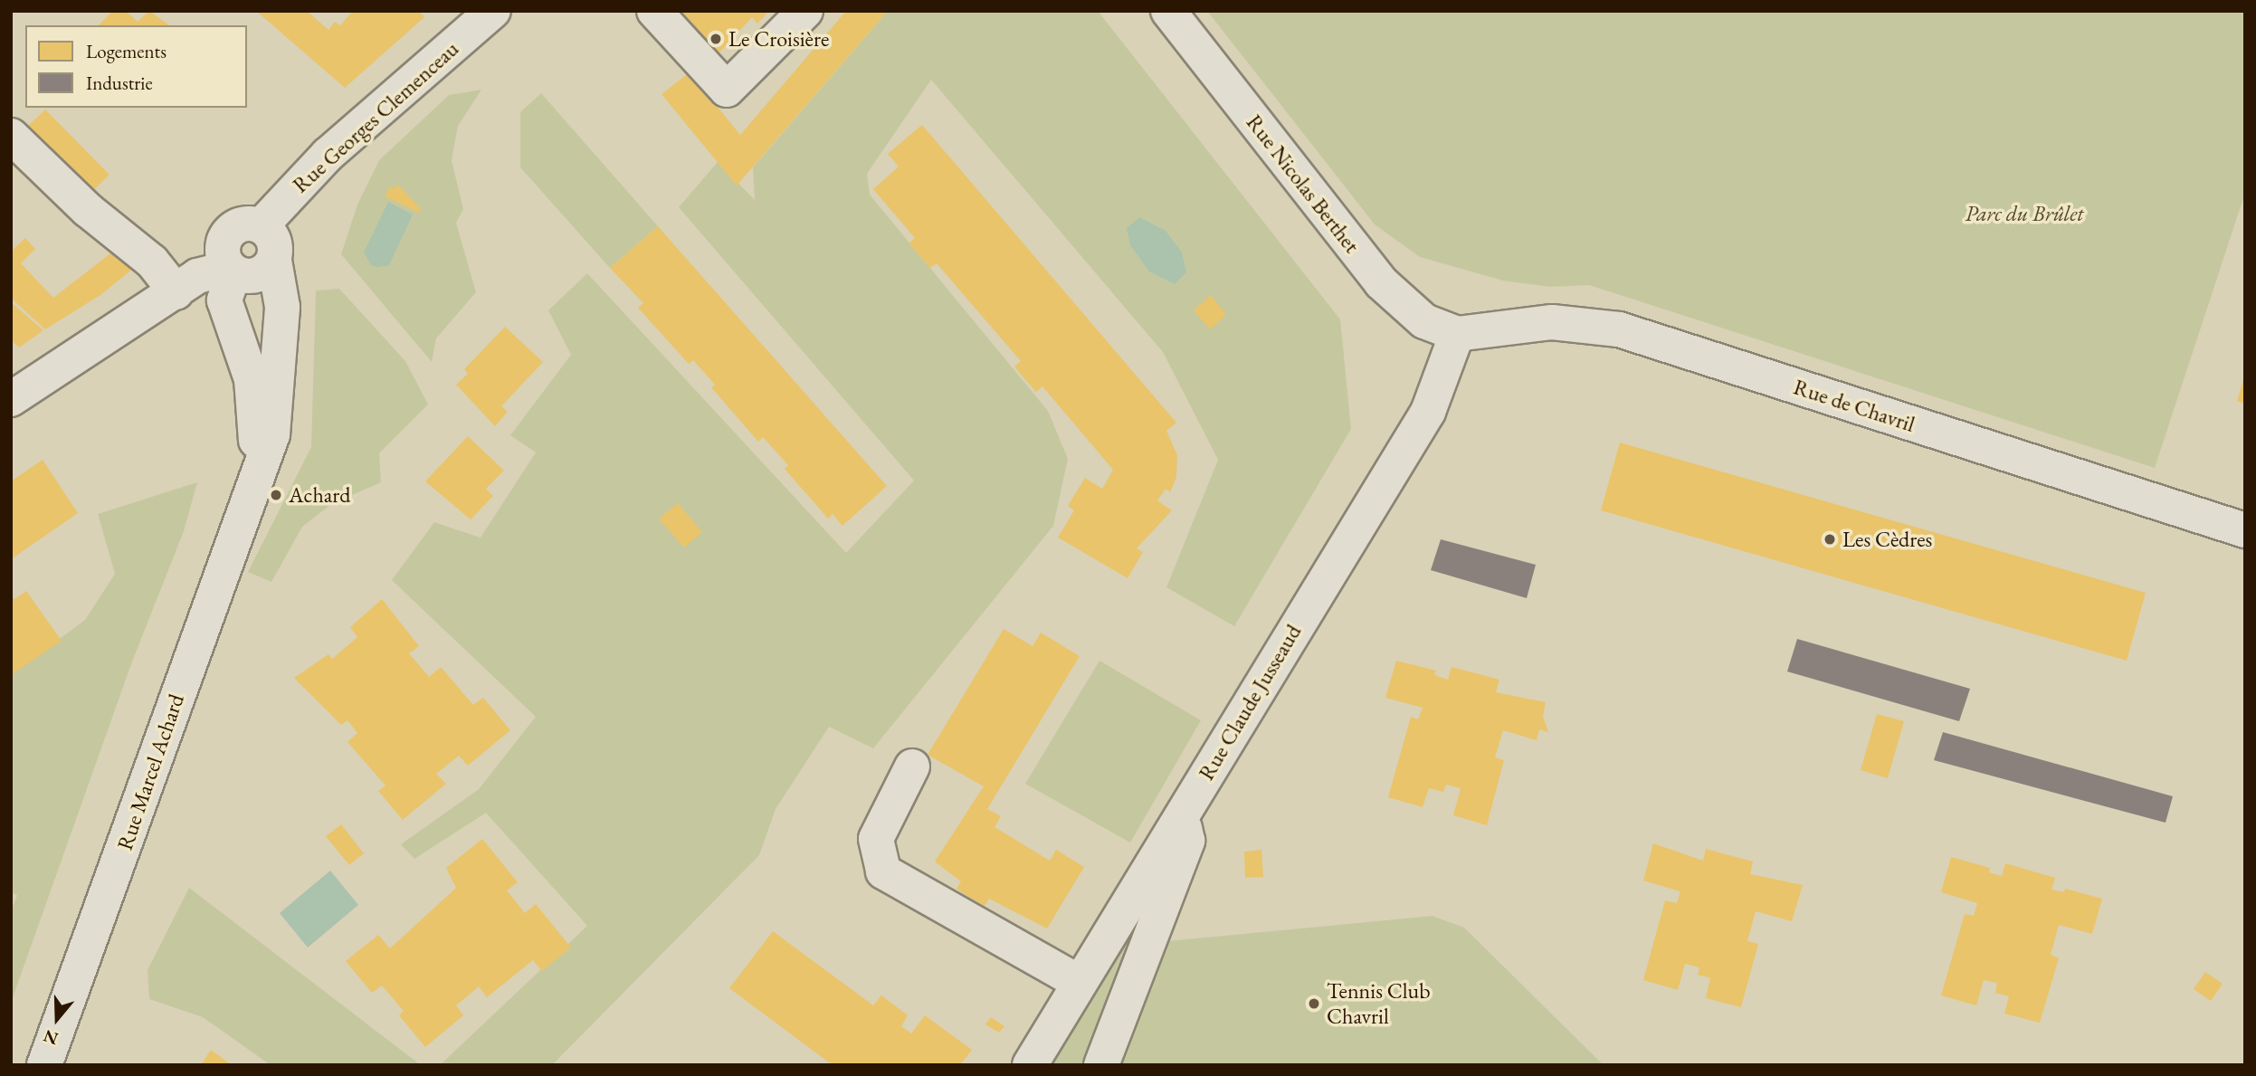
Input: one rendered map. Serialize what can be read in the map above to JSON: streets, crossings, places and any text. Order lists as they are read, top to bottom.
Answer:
{
  "streets": {
    "street": [
      "Rue Georges Clemenceau",
      "Rue Nicolas Berthet",
      "Rue de Chavril",
      "Rue Claude Jusseaud",
      "Rue Marcel Achard"
    ]
  },
  "crossings": [
    ["Rue Georges Clemenceau", "Rue Marcel Achard"],
    ["Rue Nicolas Berthet", "Rue de Chavril"],
    ["Rue Nicolas Berthet", "Rue Claude Jusseaud"],
    ["Rue de Chavril", "Rue Claude Jusseaud"]
  ],
  "parks": ["Parc du Brûlet"],
  "places": [
    "Le Croisière",
    "Achard",
    "Les Cèdres",
    "Tennis Club Chavril"
  ],
  "legend": ["Logements", "Industrie"],
  "north": "bottom"
}
